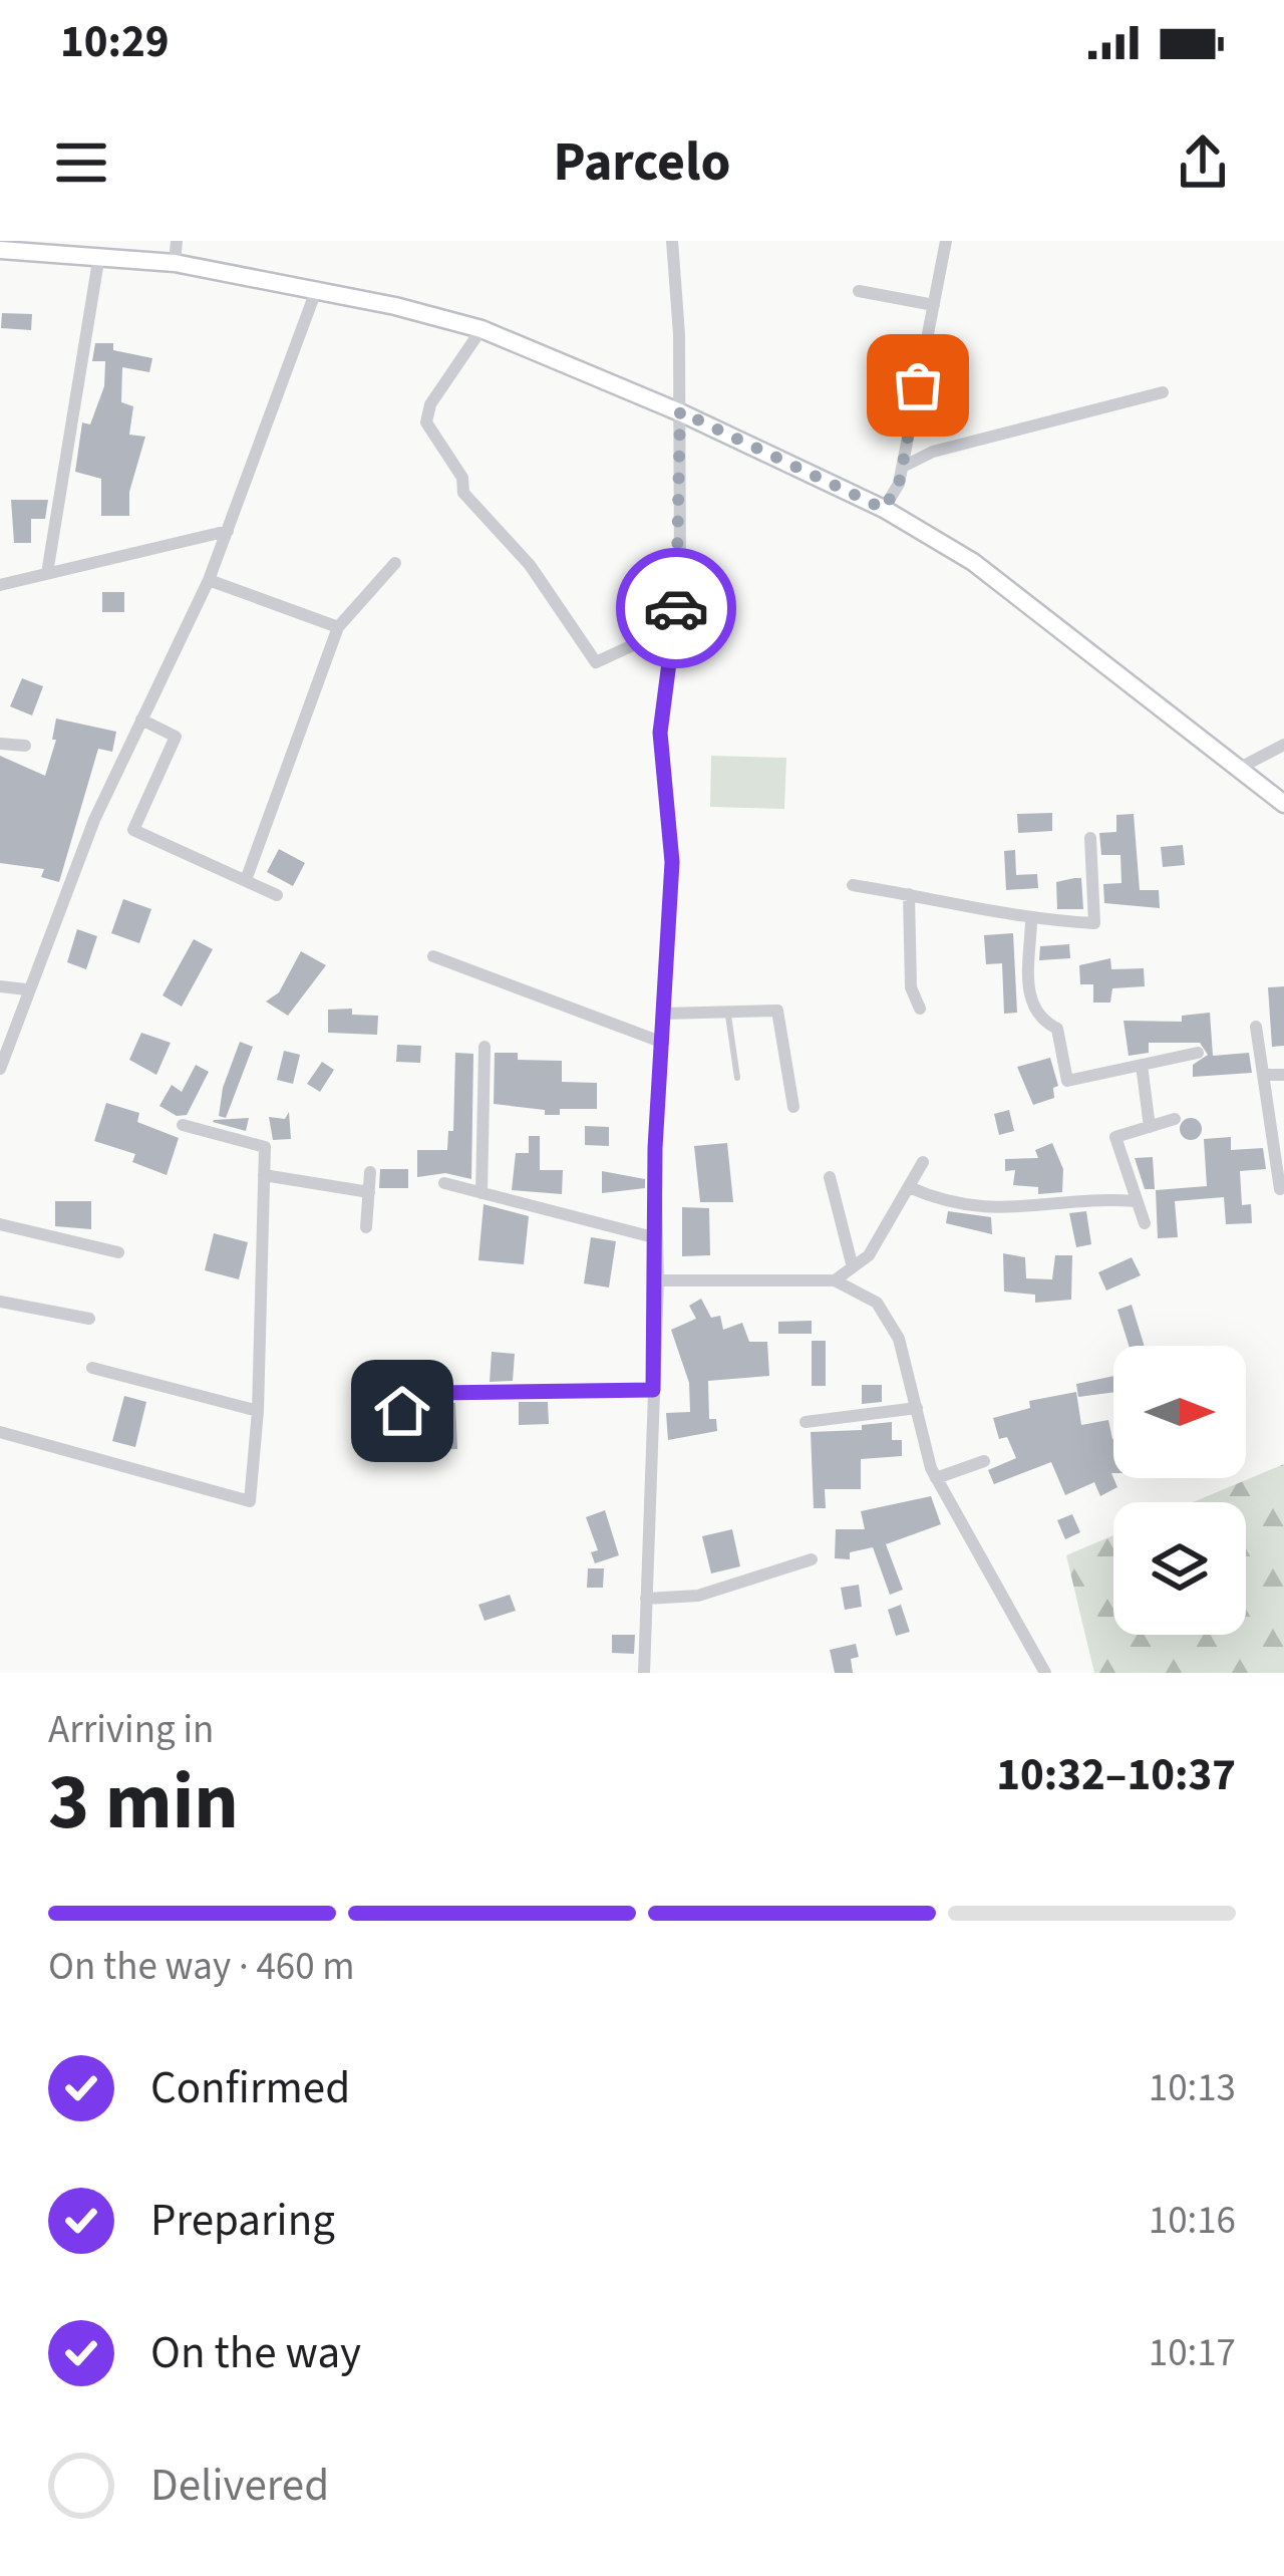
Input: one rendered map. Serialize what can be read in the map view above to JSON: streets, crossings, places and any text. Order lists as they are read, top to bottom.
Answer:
{
  "north": "right",
  "page": {
    "status": "10:29",
    "header": "Parcelo",
    "heading": ["3 min", "Arriving in", "10:32–10:37"],
    "bar": "On the way · 460 m",
    "list": [
      ["Confirmed", "10:13"],
      ["Preparing", "10:16"],
      ["On the way", "10:17"],
      "Delivered"
    ]
  }
}
